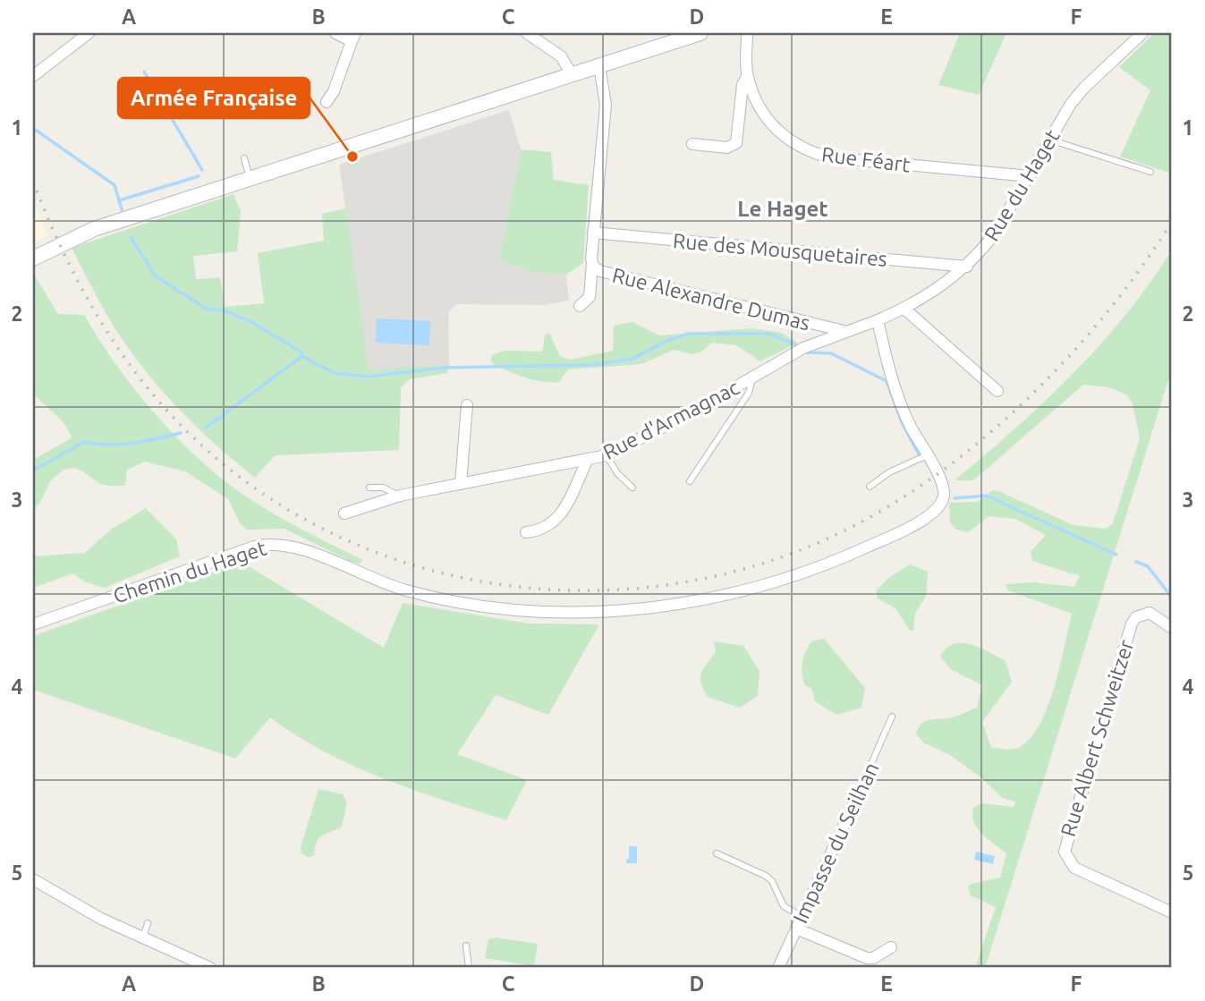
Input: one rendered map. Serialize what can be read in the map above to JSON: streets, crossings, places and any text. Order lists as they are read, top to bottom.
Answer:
{
  "streets": {
    "street": [
      "Rue Féart",
      "Rue du Haget",
      "Rue des Mousquetaires",
      "Rue Alexandre Dumas",
      "Rue d'Armagnac",
      "Chemin du Haget",
      "Rue Albert Schweitzer",
      "Impasse du Seilhan"
    ]
  },
  "crossings": [
    ["Rue Féart", "Rue du Haget"],
    ["Rue du Haget", "Rue des Mousquetaires"],
    ["Rue du Haget", "Rue d'Armagnac"],
    ["Rue des Mousquetaires", "Rue Alexandre Dumas"],
    ["Rue Alexandre Dumas", "Rue d'Armagnac"]
  ],
  "districts": ["Le Haget"],
  "places": ["Armée Française"],
  "grid": {
    "columns": [
      "A",
      "B",
      "C",
      "D",
      "E",
      "F"
    ],
    "rows": [
      "1",
      "2",
      "3",
      "4",
      "5"
    ]
  }
}
